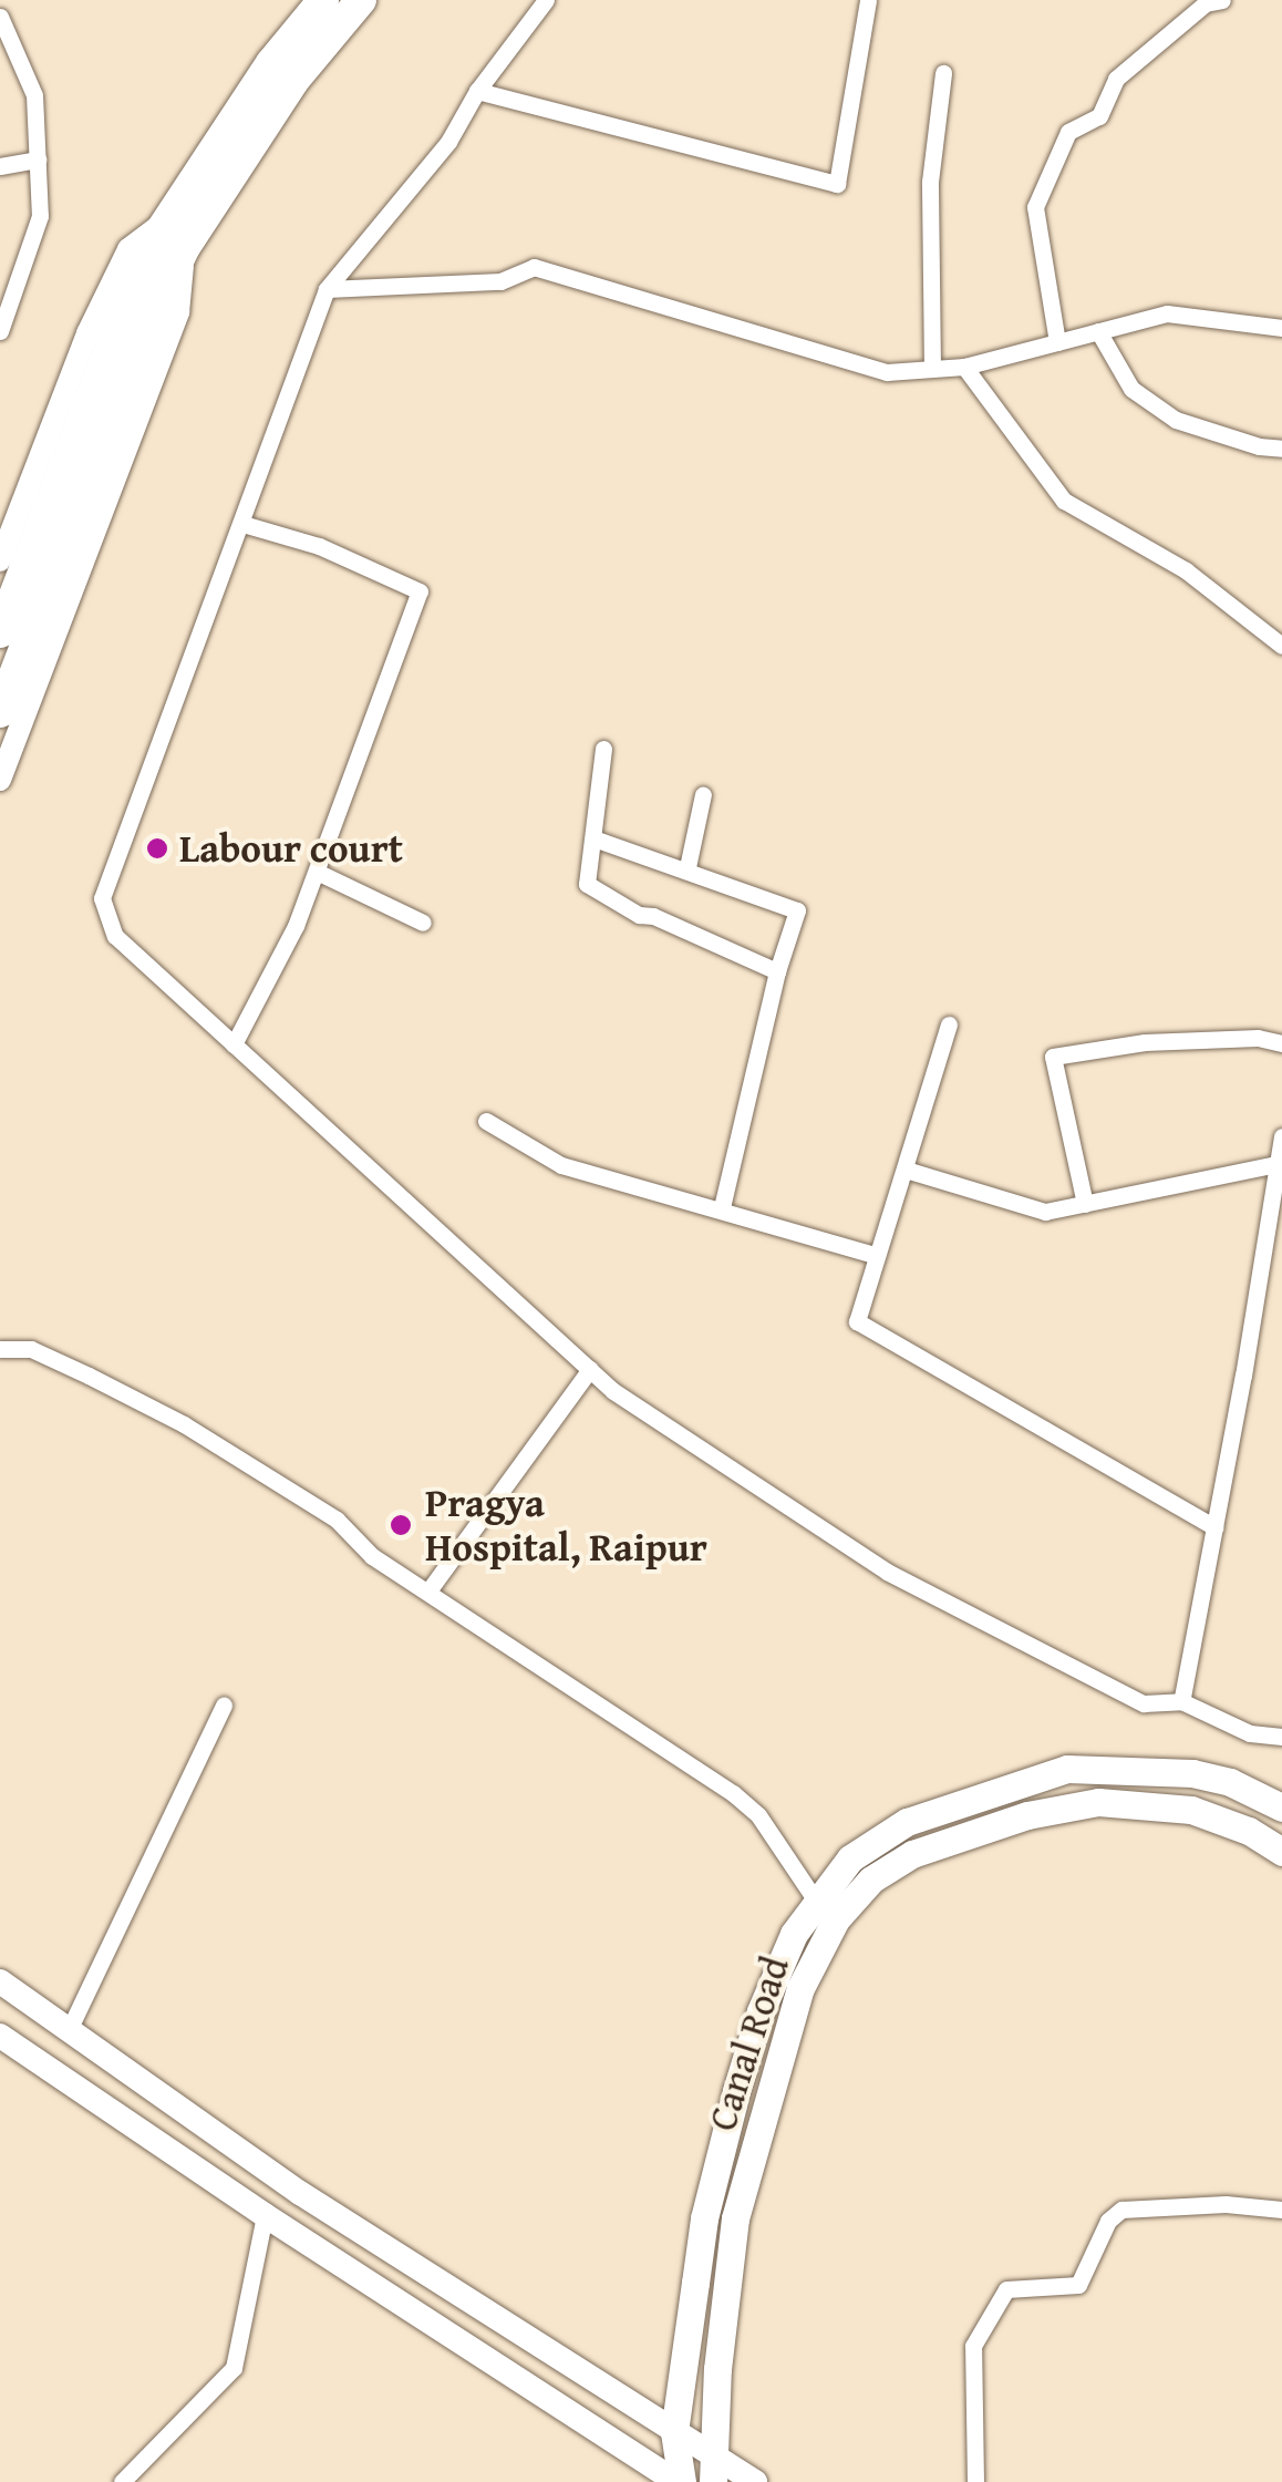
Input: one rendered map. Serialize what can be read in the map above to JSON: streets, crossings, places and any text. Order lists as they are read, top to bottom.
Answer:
{
  "streets": {
    "main road": ["Canal Road"]
  },
  "places": ["Labour court", "Pragya Hospital, Raipur"]
}
